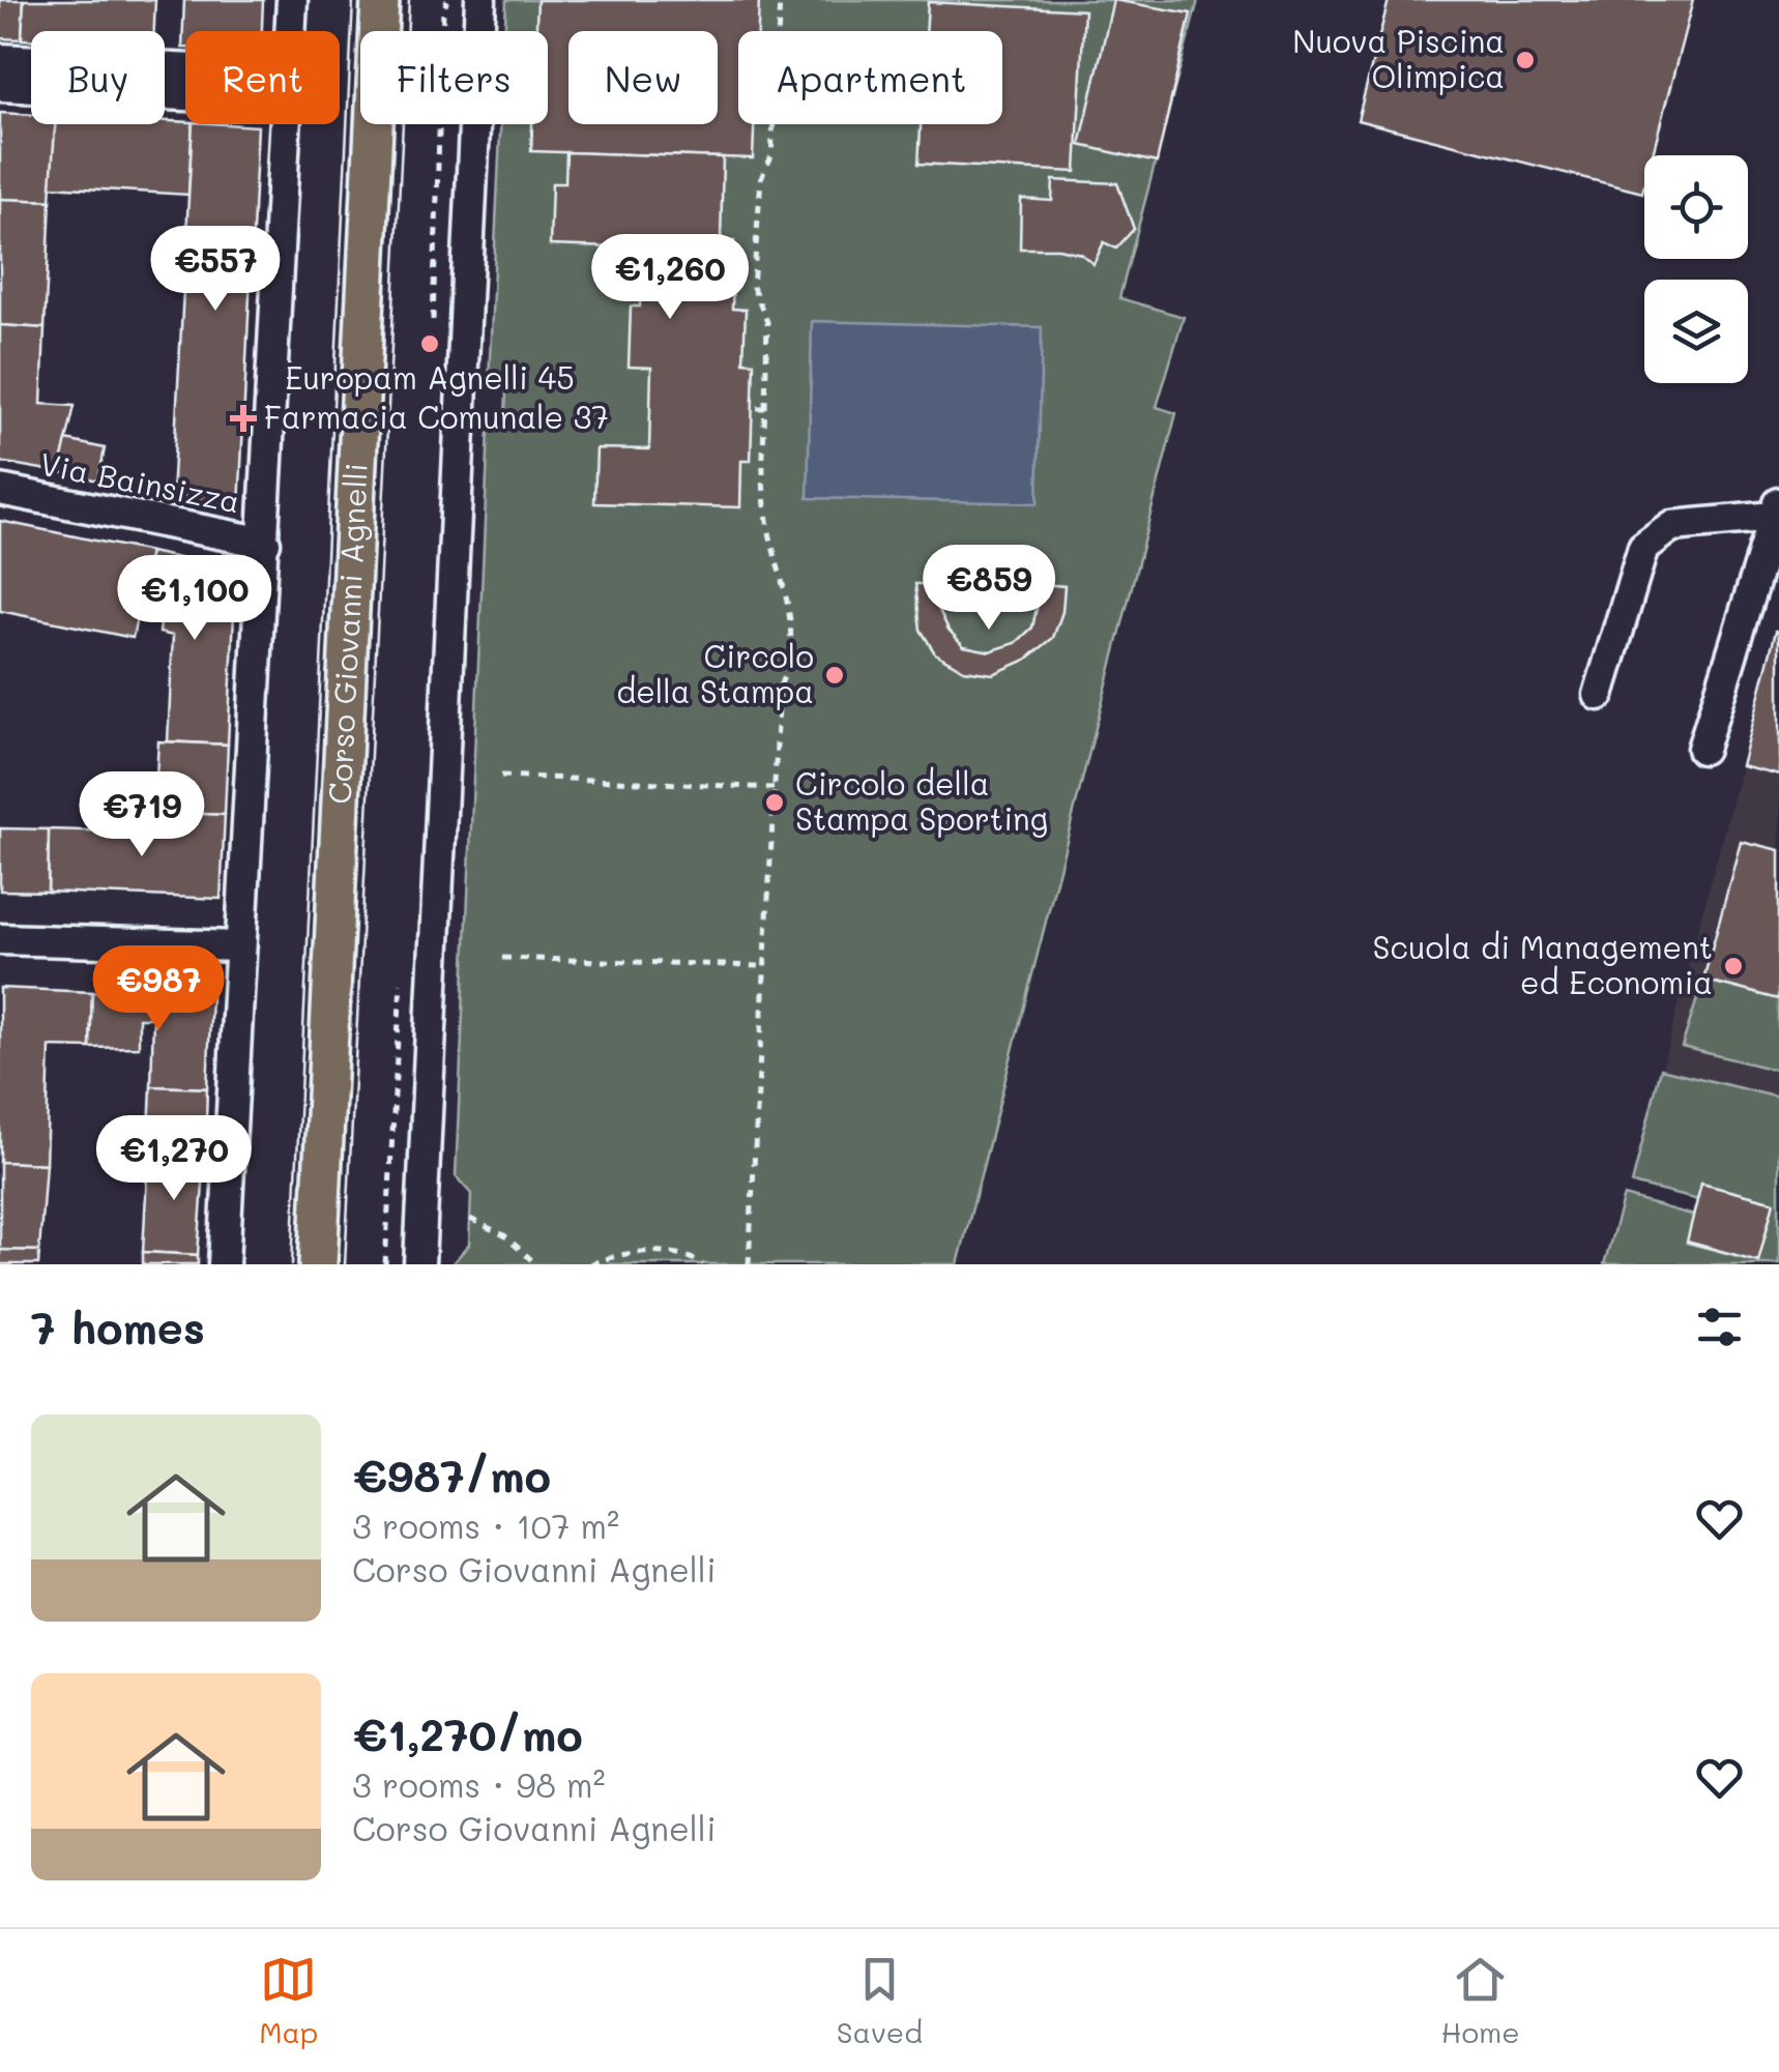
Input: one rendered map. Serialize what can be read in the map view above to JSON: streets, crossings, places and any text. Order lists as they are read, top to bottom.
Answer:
{
  "streets": {
    "main road": ["Corso Giovanni Agnelli"],
    "street": ["Via Bainsizza"]
  },
  "places": {
    "other": [
      "Nuova Piscina Olimpica",
      "Europam Agnelli 45",
      "Circolo della Stampa",
      "Circolo della Stampa Sporting",
      "Scuola di Management ed Economia"
    ],
    "health": ["Farmacia Comunale 37"]
  },
  "page": {
    "chip": [
      "Buy",
      "Rent",
      "Filters",
      "New",
      "Apartment"
    ],
    "price": [
      "€557",
      "€1,260",
      "€859",
      "€1,100",
      "€719",
      "€987",
      "€1,270"
    ],
    "heading": "7 homes",
    "list": [
      {
        "name": "€987/mo",
        "note": "3 rooms · 107 m² · Corso Giovanni Agnelli"
      },
      {
        "name": "€1,270/mo",
        "note": "3 rooms · 98 m² · Corso Giovanni Agnelli"
      }
    ],
    "tabs": ["Map", "Saved", "Home"]
  }
}
